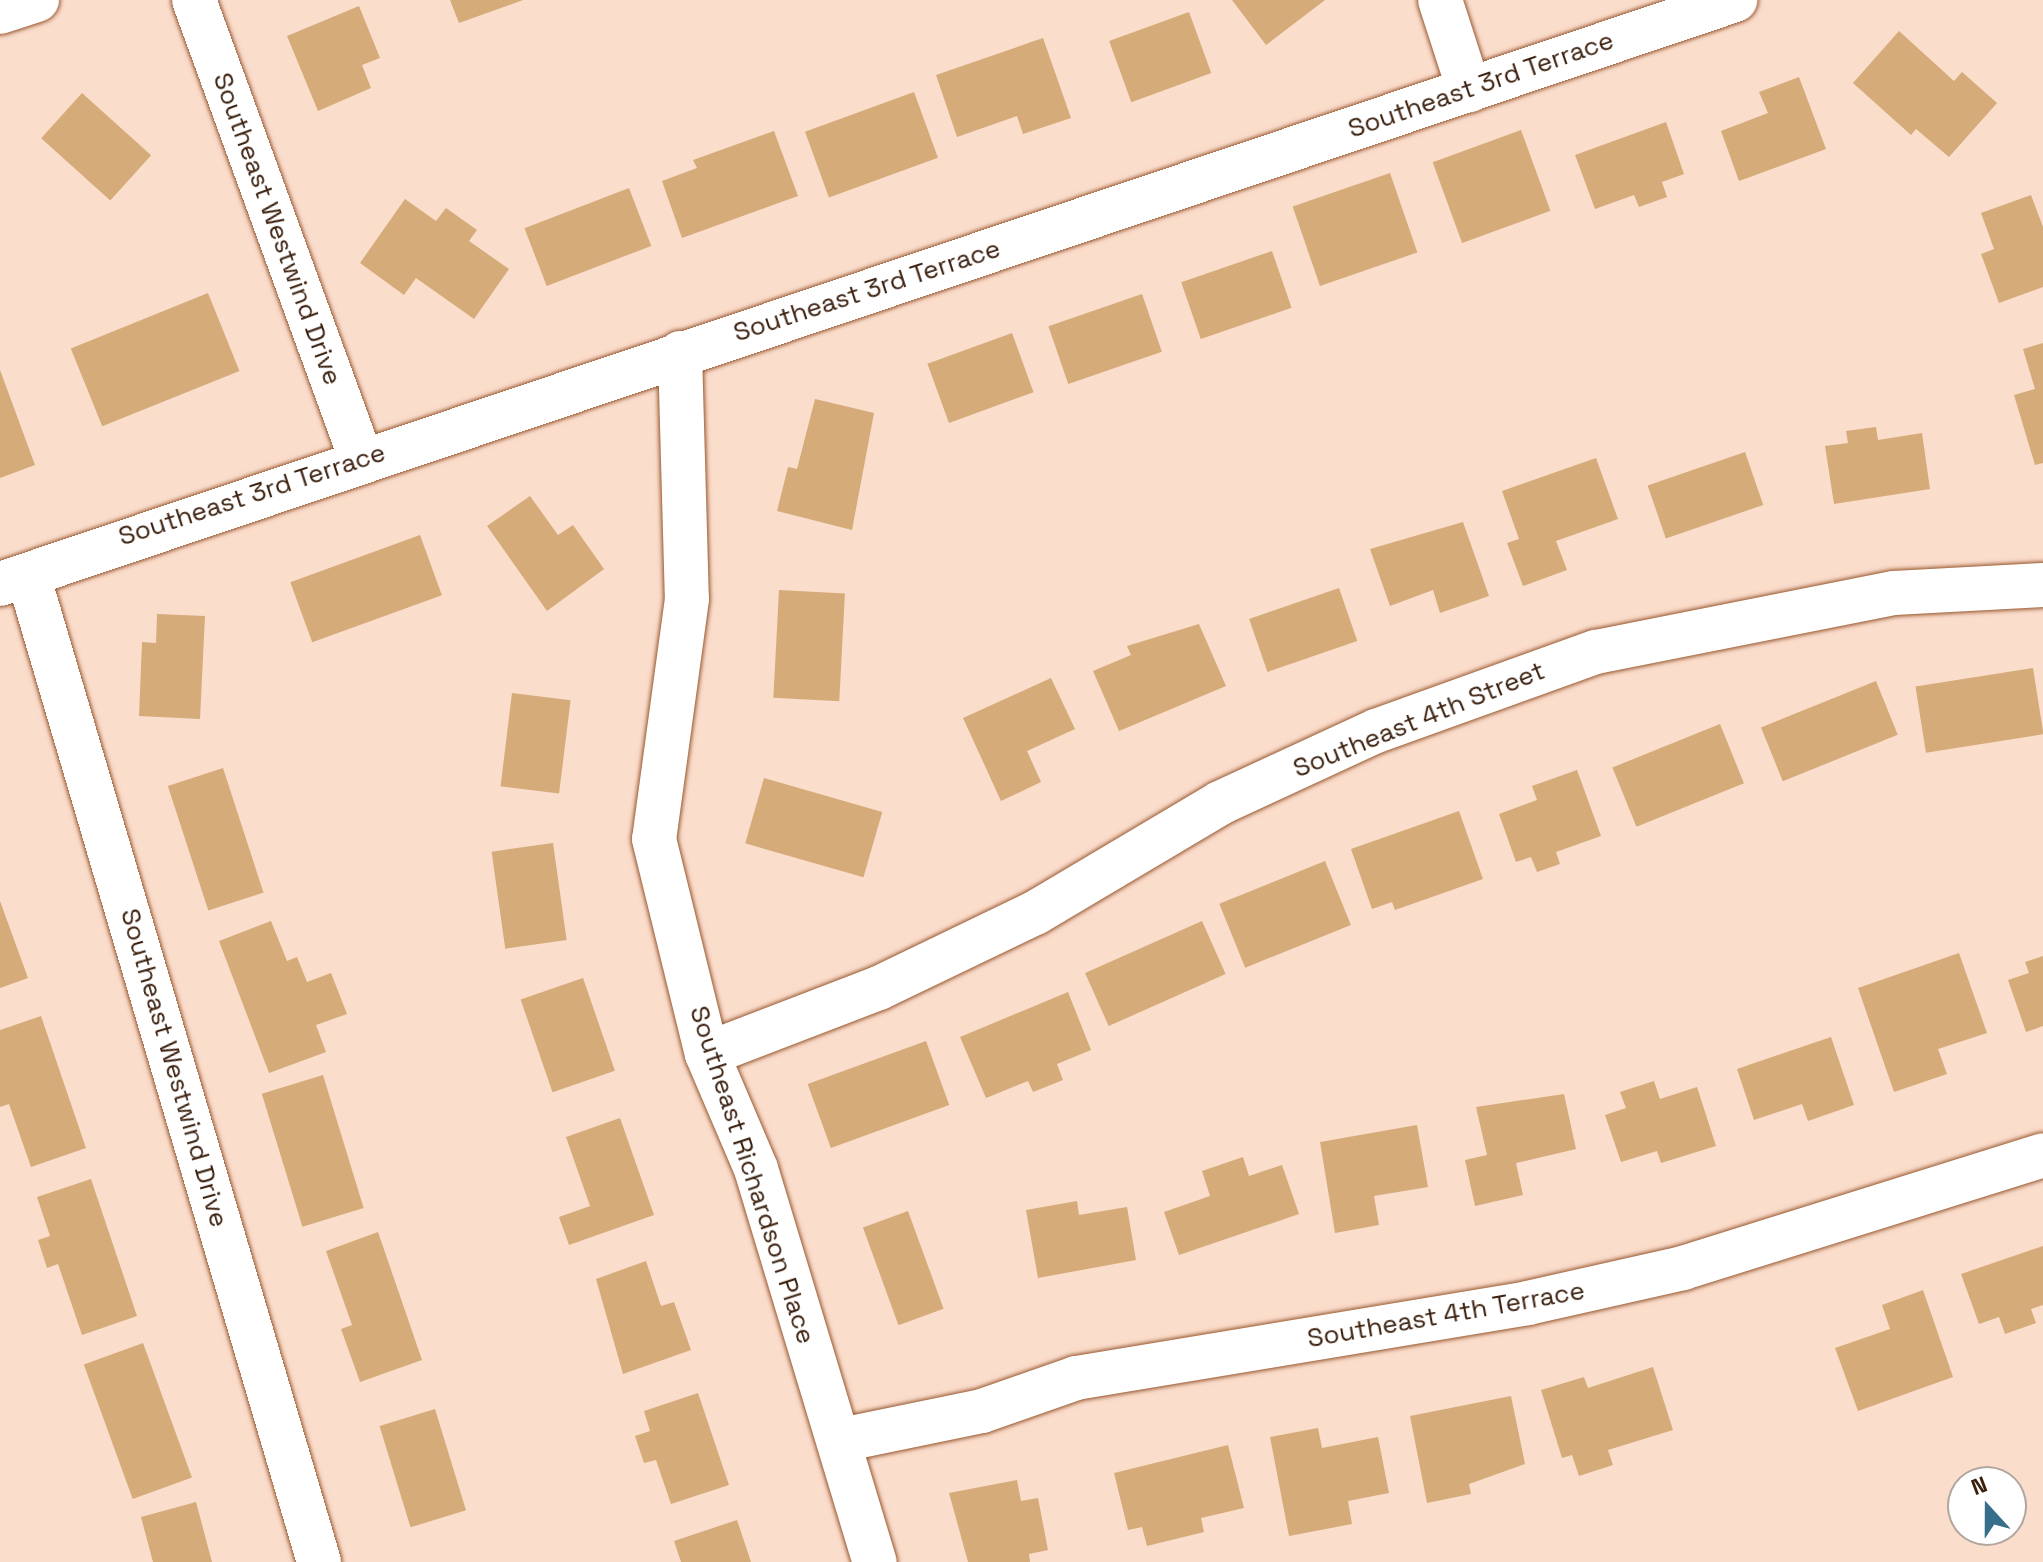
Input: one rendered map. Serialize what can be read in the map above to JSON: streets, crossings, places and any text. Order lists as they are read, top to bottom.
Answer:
{
  "streets": {
    "street": [
      "Southeast 3rd Terrace",
      "Southeast Westwind Drive",
      "Southeast 4th Street",
      "Southeast Richardson Place",
      "Southeast 4th Terrace"
    ]
  },
  "crossings": [
    ["Southeast 3rd Terrace", "Southeast Westwind Drive"],
    ["Southeast 3rd Terrace", "Southeast Richardson Place"],
    ["Southeast 4th Street", "Southeast Richardson Place"],
    ["Southeast Richardson Place", "Southeast 4th Terrace"]
  ],
  "north": "top"
}
